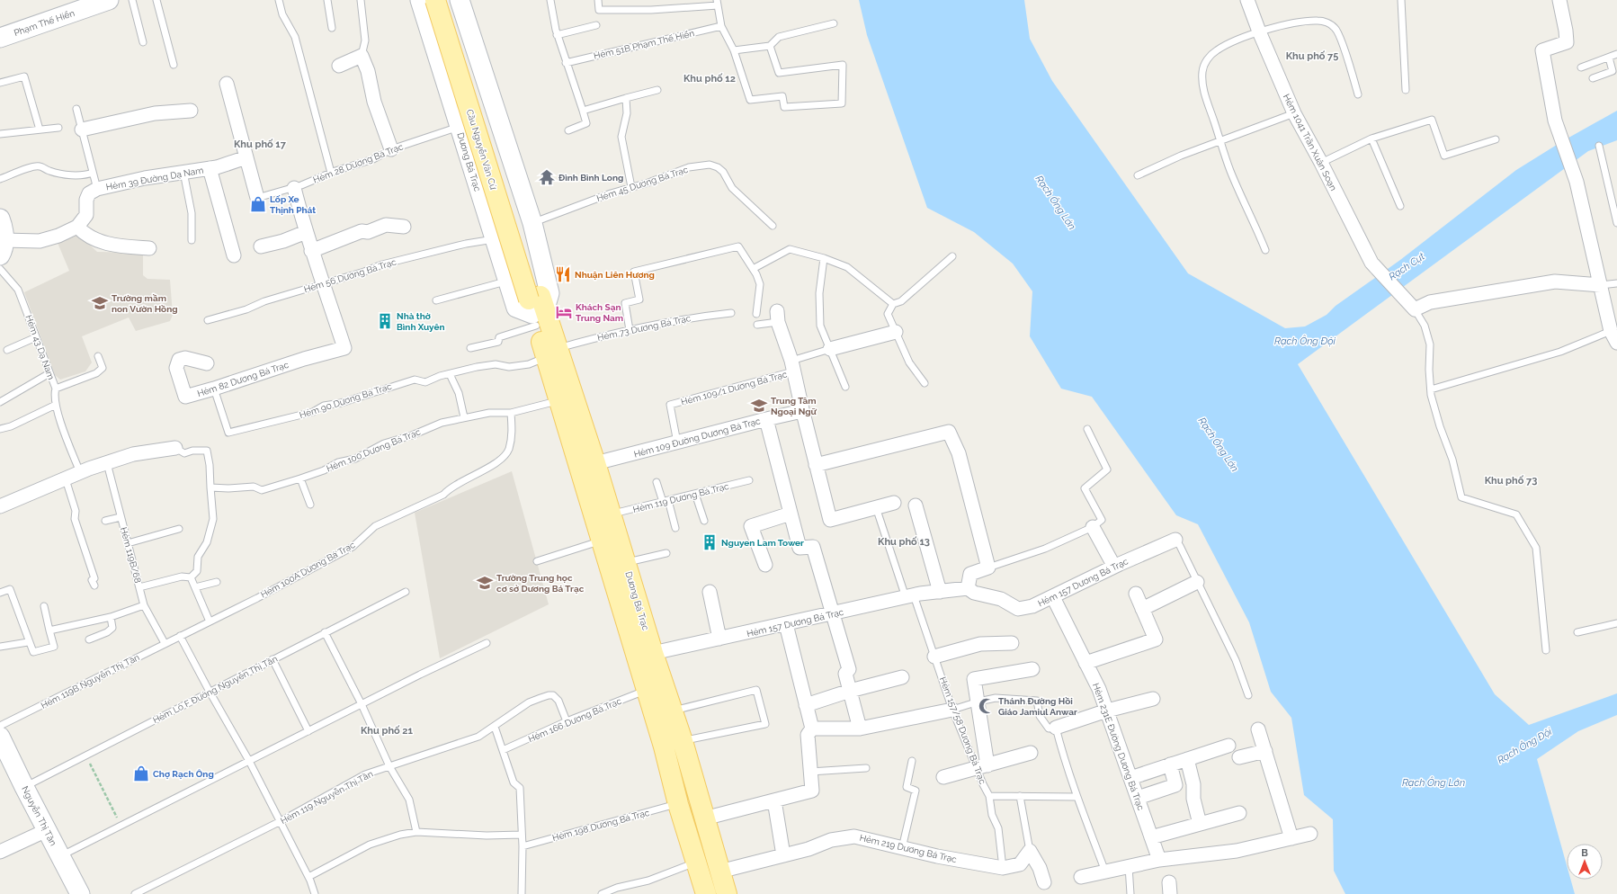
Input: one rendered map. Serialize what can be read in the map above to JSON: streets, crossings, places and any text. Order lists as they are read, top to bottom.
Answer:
{
  "streets": {
    "main road": ["Cầu Nguyễn Văn Cừ", "Dương Bá Trạc"],
    "street": [
      "Phạm Thế Hiển",
      "Hẻm 1041 Trần Xuân Soạn",
      "Hẻm 39 Đường Dạ Nam",
      "Hẻm 82 Dương Bá Trạc",
      "Hẻm 109 Đường Dương Bá Trạc",
      "Hẻm 157 Dương Bá Trạc",
      "Hẻm 231E Đường Dương Bá Trạc",
      "Nguyễn Thị Tần",
      "Hẻm 219 Dương Bá Trạc"
    ],
    "lane": [
      "Hẻm 51B Phạm Thế Hiển",
      "Hẻm 28 Dương Bá Trạc",
      "Hẻm 45 Dương Bá Trạc",
      "Hẻm 56 Dương Bá Trạc",
      "Hẻm 73 Dương Bá Trạc",
      "Hẻm 43 Dạ Nam",
      "Hẻm 109/1 Dương Bá Trạc",
      "Hẻm 90 Dương Bá Trạc",
      "Hẻm 100 Dương Bá Trạc",
      "Hẻm 119 Dương Bá Trạc",
      "Hẻm 119B/68",
      "Hẻm 100A Dương Bá Trạc",
      "Hẻm 119B Nguyễn Thị Tần",
      "Hẻm Lô F Đường Nguyễn Thị Tần",
      "Hẻm 166 Dương Bá Trạc",
      "Hẻm 157/58 Dương Bá Trạc",
      "Hẻm 119 Nguyễn Thị Tần",
      "Hẻm 198 Dương Bá Trạc"
    ]
  },
  "crossings": [
    ["Cầu Nguyễn Văn Cừ", "Dương Bá Trạc"],
    ["Dương Bá Trạc", "Hẻm 28 Dương Bá Trạc"],
    ["Dương Bá Trạc", "Hẻm 45 Dương Bá Trạc"],
    ["Dương Bá Trạc", "Hẻm 56 Dương Bá Trạc"],
    ["Dương Bá Trạc", "Hẻm 73 Dương Bá Trạc"],
    ["Dương Bá Trạc", "Hẻm 90 Dương Bá Trạc"],
    ["Dương Bá Trạc", "Hẻm 109 Đường Dương Bá Trạc"],
    ["Dương Bá Trạc", "Hẻm 100 Dương Bá Trạc"],
    ["Dương Bá Trạc", "Hẻm 119 Dương Bá Trạc"],
    ["Dương Bá Trạc", "Hẻm 157 Dương Bá Trạc"],
    ["Dương Bá Trạc", "Hẻm 166 Dương Bá Trạc"],
    ["Dương Bá Trạc", "Hẻm 198 Dương Bá Trạc"],
    ["Dương Bá Trạc", "Hẻm 219 Dương Bá Trạc"],
    ["Hẻm 56 Dương Bá Trạc", "Hẻm 82 Dương Bá Trạc"],
    ["Hẻm 73 Dương Bá Trạc", "Hẻm 90 Dương Bá Trạc"],
    ["Hẻm 82 Dương Bá Trạc", "Hẻm 90 Dương Bá Trạc"],
    ["Hẻm 109/1 Dương Bá Trạc", "Hẻm 109 Đường Dương Bá Trạc"],
    ["Hẻm 100 Dương Bá Trạc", "Hẻm 100A Dương Bá Trạc"],
    ["Hẻm 119B/68", "Hẻm 119B Nguyễn Thị Tần"],
    ["Hẻm 100A Dương Bá Trạc", "Hẻm 119B Nguyễn Thị Tần"],
    ["Hẻm 157 Dương Bá Trạc", "Hẻm 157/58 Dương Bá Trạc"],
    ["Hẻm 157 Dương Bá Trạc", "Hẻm 231E Đường Dương Bá Trạc"],
    ["Hẻm Lô F Đường Nguyễn Thị Tần", "Nguyễn Thị Tần"],
    ["Hẻm 166 Dương Bá Trạc", "Hẻm 119 Nguyễn Thị Tần"],
    ["Hẻm 157/58 Dương Bá Trạc", "Hẻm 219 Dương Bá Trạc"]
  ],
  "districts": [
    "Khu phố 75",
    "Khu phố 12",
    "Khu phố 17",
    "Khu phố 73",
    "Khu phố 13",
    "Khu phố 21"
  ],
  "water": ["Rạch Ông Lớn", "Rạch Cụt", "Rạch Ông Đội"],
  "places": {
    "temple": ["Đình Bình Long"],
    "shop": ["Lốp Xe Thịnh Phát", "Chợ Rạch Ông"],
    "restaurant": ["Nhuận Liên Hương"],
    "school or university": ["Trường mầm non Vườn Hồng", "Trung Tâm Ngoại Ngữ", "Trường Trung học cơ sở Dương Bá Trạc"],
    "hotel": ["Khách Sạn Trung Nam"],
    "building": ["Nhà thờ Bình Xuyên", "Nguyen Lam Tower"],
    "mosque": ["Thánh Đường Hồi Giáo Jamiul Anwar"]
  },
  "north": "top"
}
